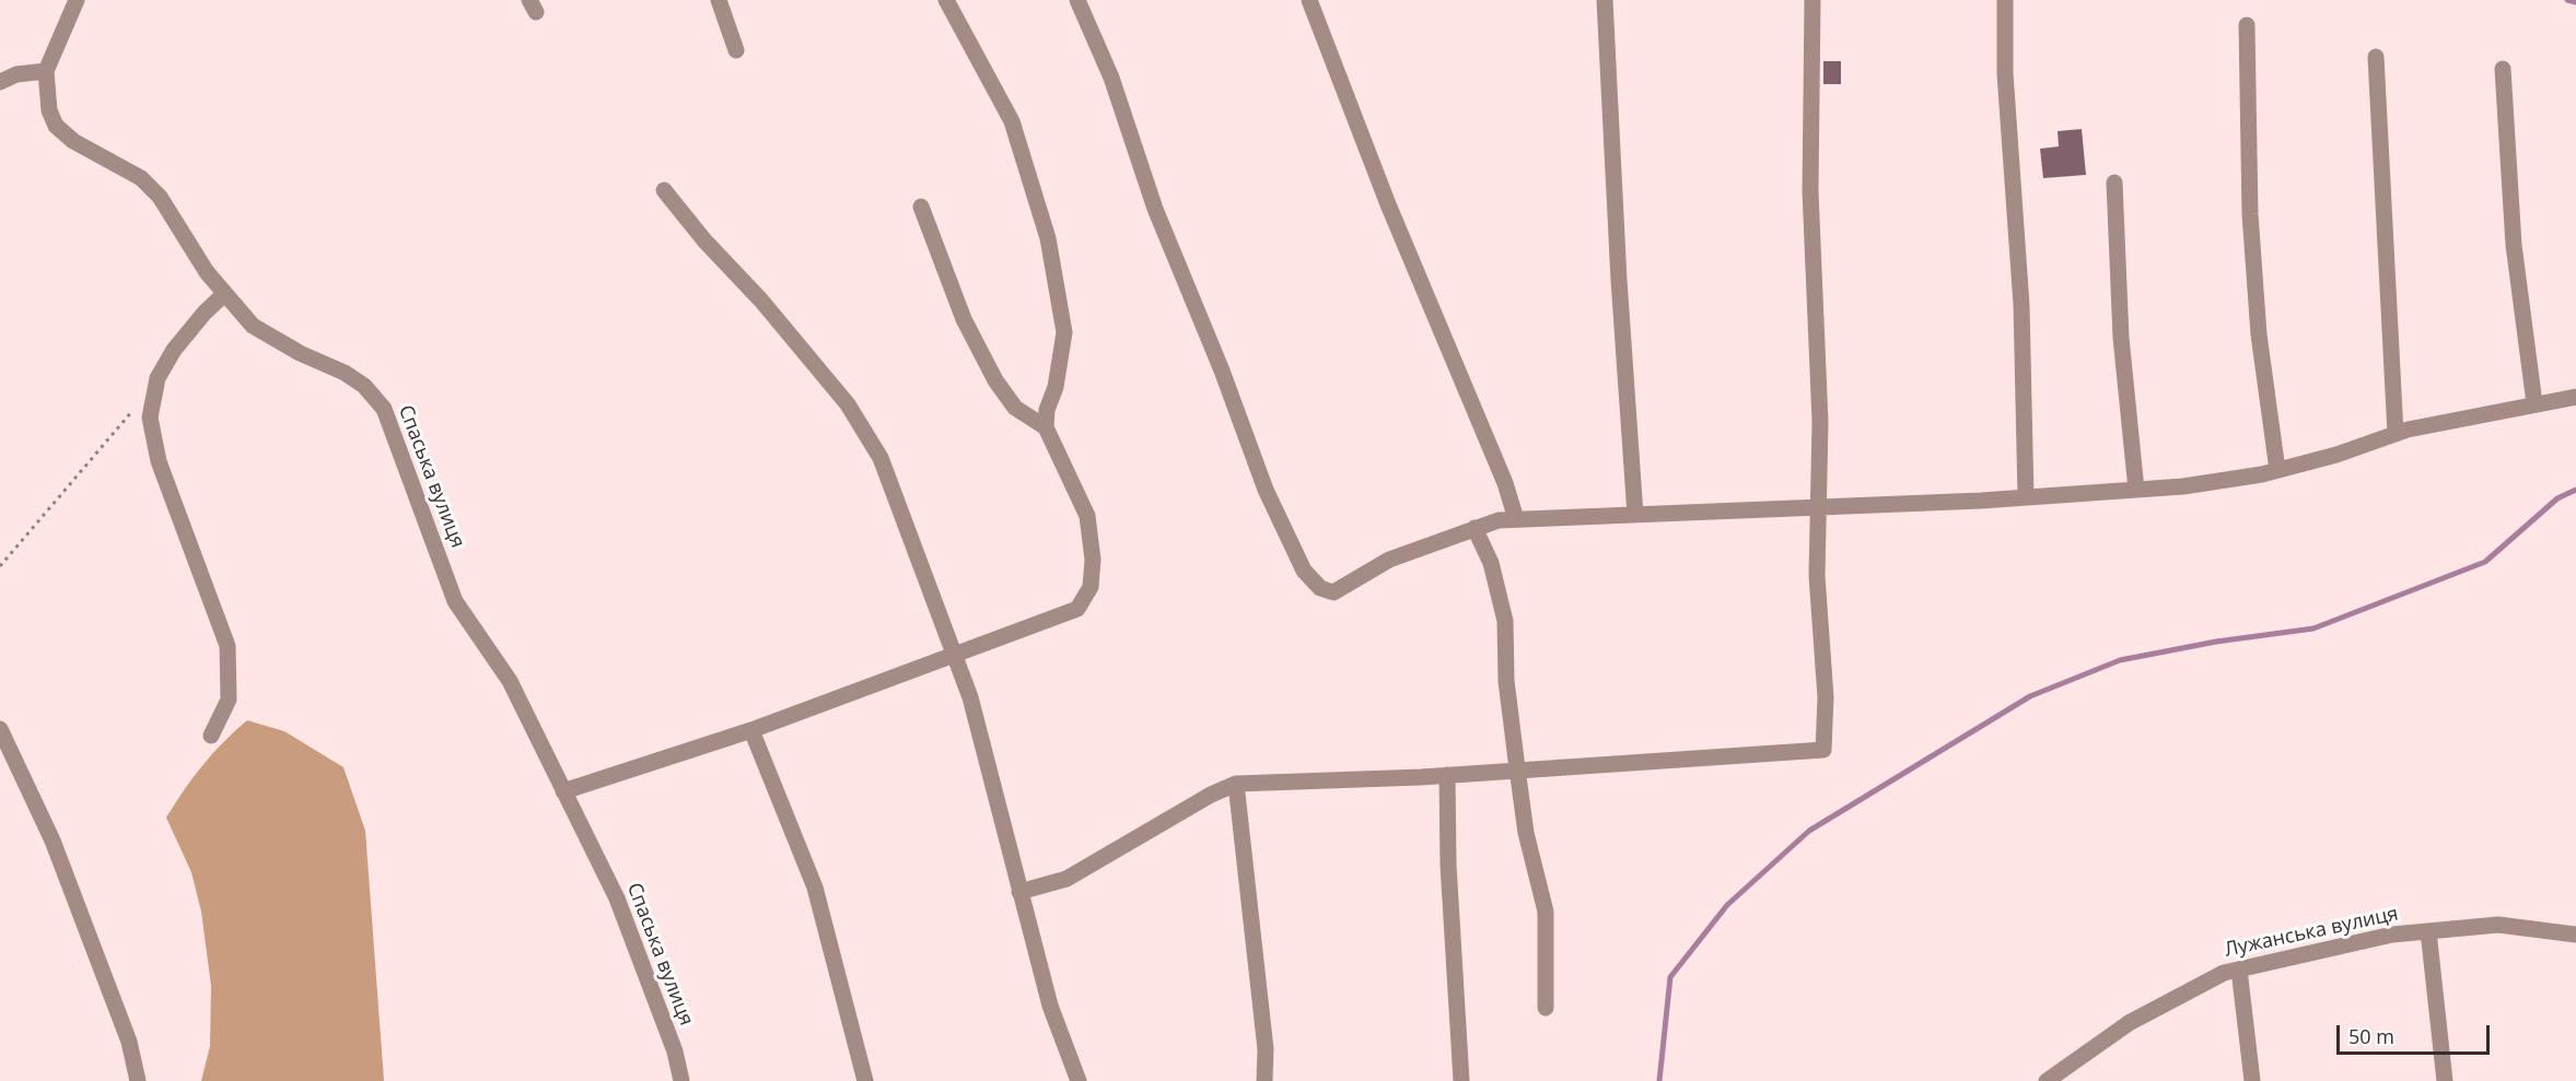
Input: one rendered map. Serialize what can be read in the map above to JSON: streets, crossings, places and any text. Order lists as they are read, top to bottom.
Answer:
{
  "streets": {
    "street": ["Спаська вулиця", "Лужанська вулиця"]
  },
  "scale_bar": "50 m"
}
